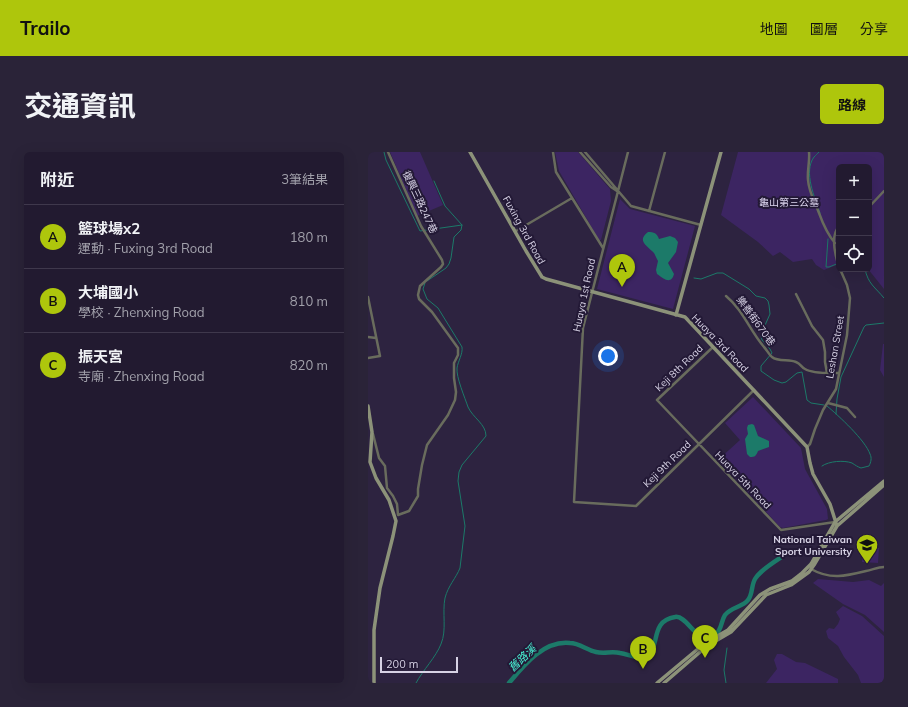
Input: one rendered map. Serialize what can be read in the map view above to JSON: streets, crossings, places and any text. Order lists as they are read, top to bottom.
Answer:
{
  "streets": {
    "street": [
      "復興三路247巷",
      "Fuxing 3rd Road",
      "Huaya 1st Road",
      "樂善街670巷",
      "Huaya 3rd Road",
      "Leshan Street",
      "Keji 8th Road",
      "Keji 9th Road",
      "Huaya 5th Road"
    ]
  },
  "crossings": [
    ["Fuxing 3rd Road", "Huaya 1st Road"],
    ["Fuxing 3rd Road", "Huaya 3rd Road"],
    ["Huaya 1st Road", "Keji 9th Road"],
    ["樂善街670巷", "Leshan Street"],
    ["Huaya 3rd Road", "Leshan Street"],
    ["Huaya 3rd Road", "Keji 8th Road"],
    ["Huaya 3rd Road", "Keji 9th Road"],
    ["Keji 8th Road", "Huaya 5th Road"],
    ["Keji 9th Road", "Huaya 5th Road"]
  ],
  "water": ["舊路溪"],
  "parks": ["龜山第三公墓"],
  "places": {
    "school or university": ["National Taiwan Sport University"]
  },
  "scale_bar": "200 m",
  "page": {
    "header": "Trailo",
    "nav": ["地圖", "圖層", "分享"],
    "title": "交通資訊",
    "buttons": "路線",
    "heading": ["附近", "3筆結果"],
    "map_buttons": ["+", "−"],
    "list": [
      {
        "mark": "A",
        "name": "籃球場x2",
        "note": "運動 · Fuxing 3rd Road",
        "value": "180 m"
      },
      {
        "mark": "B",
        "name": "大埔國小",
        "note": "學校 · Zhenxing Road",
        "value": "810 m"
      },
      {
        "mark": "C",
        "name": "振天宮",
        "note": "寺廟 · Zhenxing Road",
        "value": "820 m"
      }
    ],
    "pins": ["A", "C", "B"],
    "scale": "200 m"
  }
}
